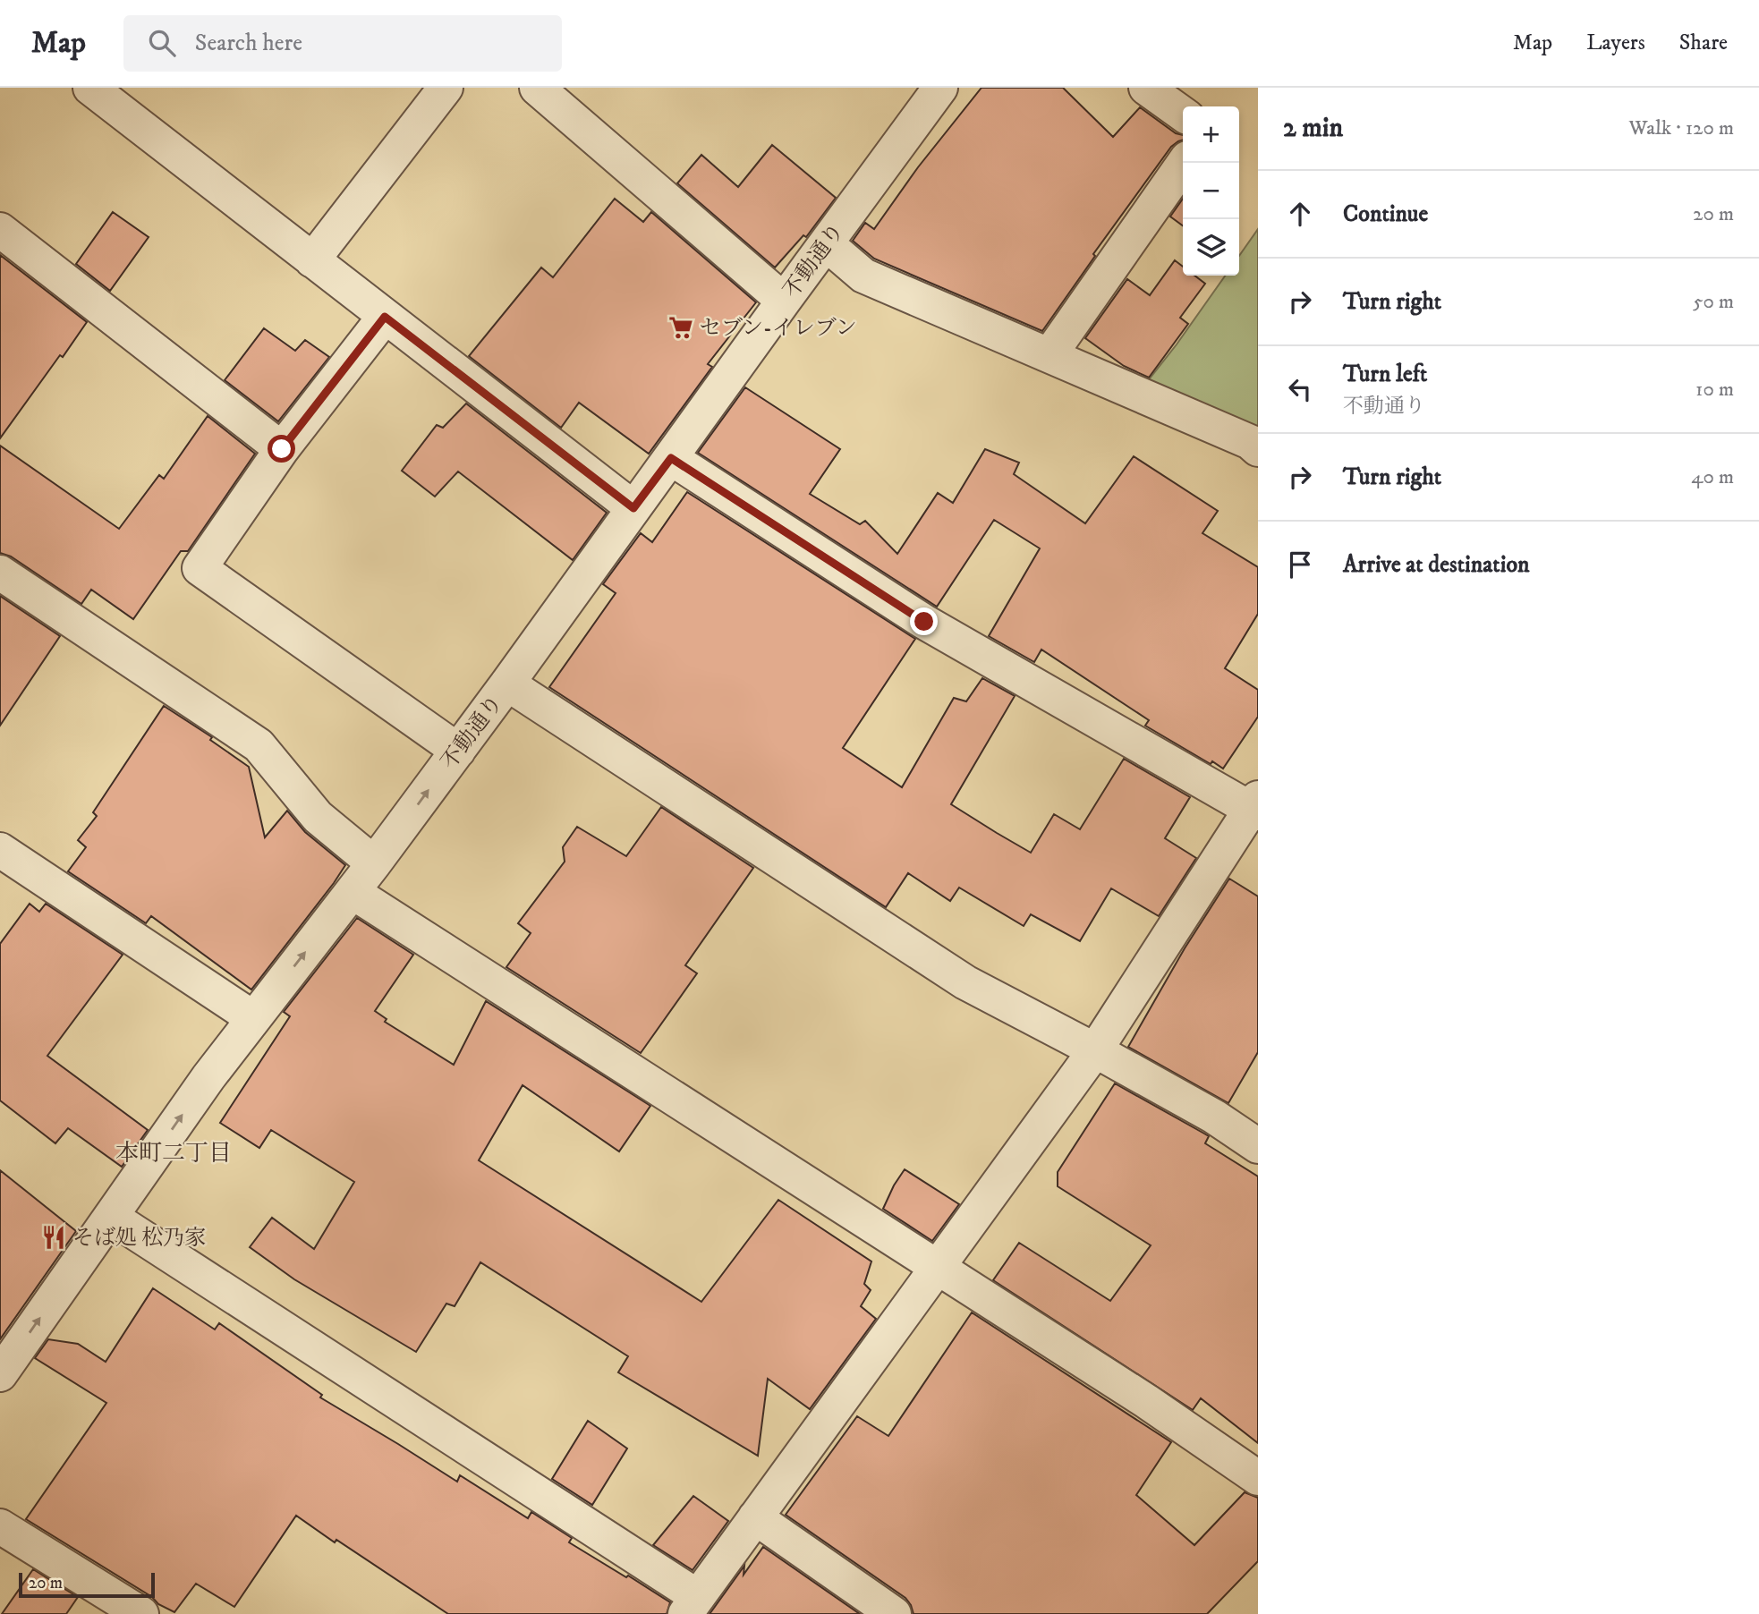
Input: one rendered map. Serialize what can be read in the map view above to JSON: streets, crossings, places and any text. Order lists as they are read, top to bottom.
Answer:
{
  "streets": {
    "street": ["不動通り"]
  },
  "one_way": ["不動通り"],
  "districts": ["本町二丁目"],
  "places": {
    "supermarket": ["セブン-イレブン"],
    "restaurant": ["そば処 松乃家"]
  },
  "scale_bar": "20 m",
  "page": {
    "header": "Map",
    "search": "Search here",
    "nav": ["Map", "Layers", "Share"],
    "heading": ["2 min", "Walk · 120 m"],
    "map_buttons": ["+", "−"],
    "list": [
      ["Continue", "20 m"],
      ["Turn right", "50 m"],
      ["Turn left", "不動通り", "10 m"],
      ["Turn right", "40 m"],
      "Arrive at destination"
    ],
    "scale": "20 m"
  }
}
